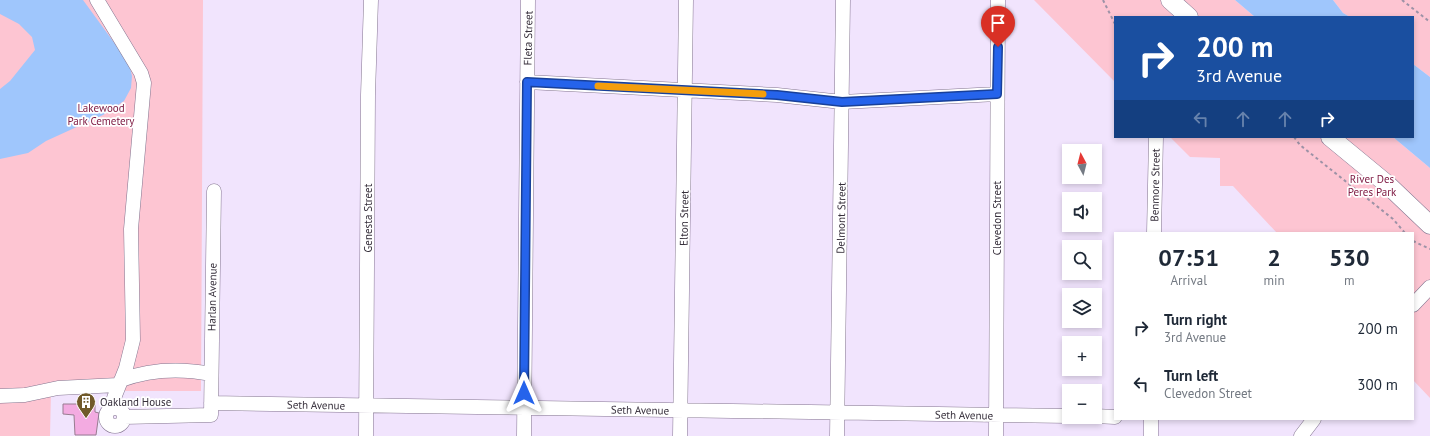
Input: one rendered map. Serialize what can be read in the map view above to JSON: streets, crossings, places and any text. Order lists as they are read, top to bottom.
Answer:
{
  "streets": {
    "street": [
      "Fleta Street",
      "Benmore Street",
      "Genesta Street",
      "Elton Street",
      "Delmont Street",
      "Clevedon Street",
      "Harlan Avenue",
      "Seth Avenue"
    ]
  },
  "crossings": [
    ["Fleta Street", "Seth Avenue"],
    ["Genesta Street", "Seth Avenue"],
    ["Elton Street", "Seth Avenue"],
    ["Delmont Street", "Seth Avenue"],
    ["Clevedon Street", "Seth Avenue"],
    ["Harlan Avenue", "Seth Avenue"]
  ],
  "parks": ["Lakewood Park Cemetery", "River Des Peres Park"],
  "places": {
    "building": ["Oakland House"]
  },
  "north": "top",
  "page": {
    "turn": ["200 m", "3rd Avenue"],
    "map_buttons": ["+", "−"],
    "eta": [
      "07:51",
      "Arrival",
      "2",
      "min",
      "530",
      "m"
    ],
    "list": [
      {
        "name": "Turn right",
        "note": "3rd Avenue",
        "value": "200 m"
      },
      {
        "name": "Turn left",
        "note": "Clevedon Street",
        "value": "300 m"
      }
    ]
  }
}
